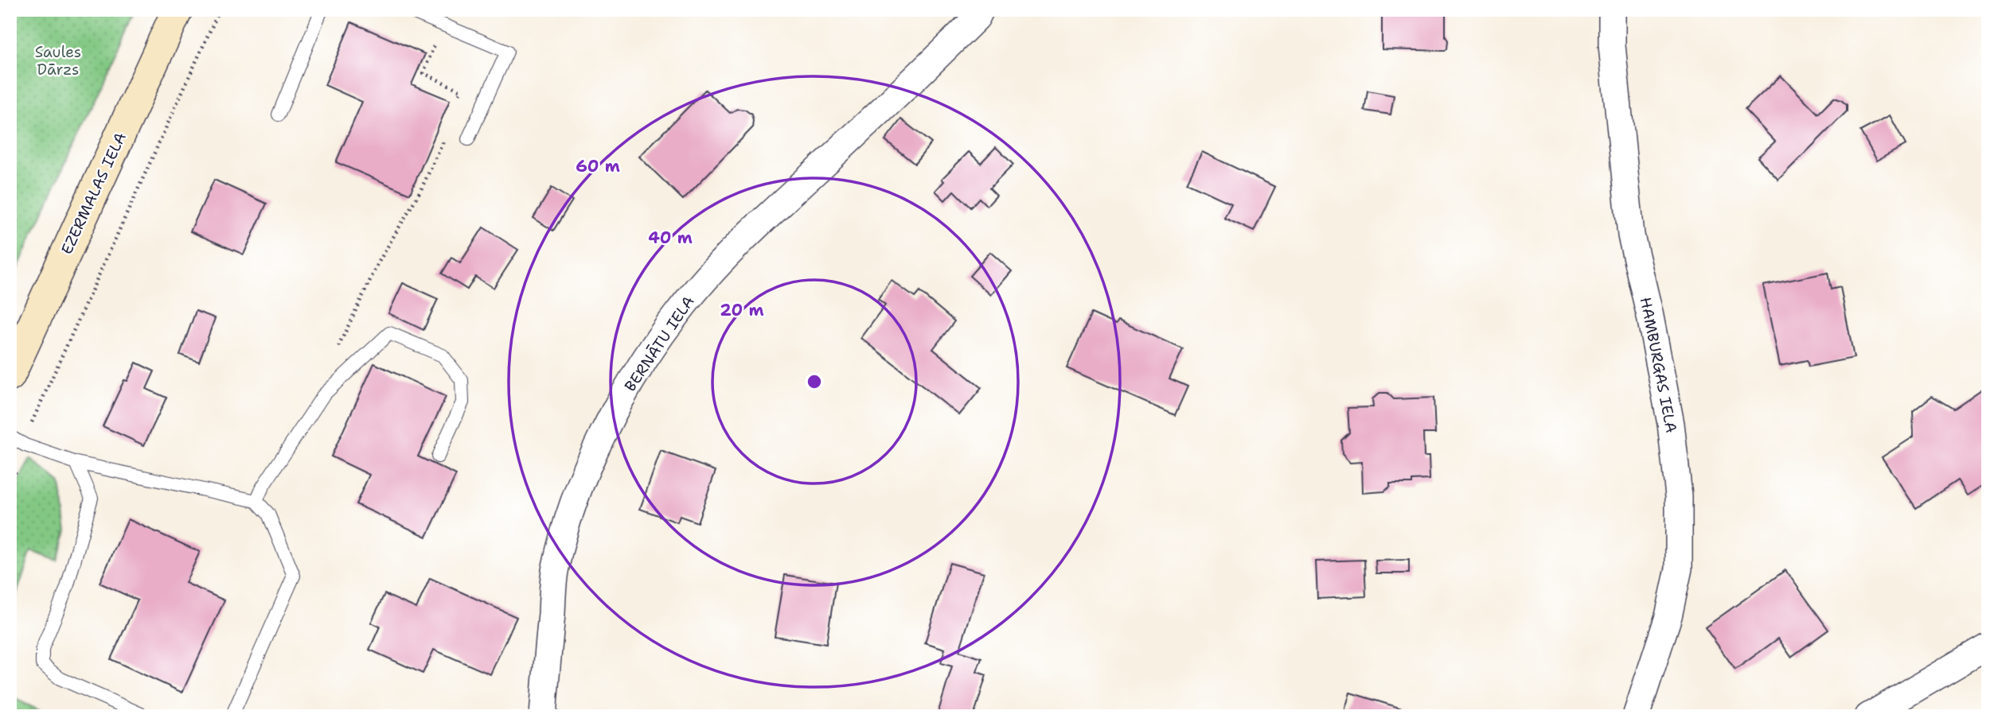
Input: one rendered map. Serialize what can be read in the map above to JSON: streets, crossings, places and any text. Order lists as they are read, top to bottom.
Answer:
{
  "streets": {
    "street": ["EZERMALAS IELA", "BERNĀTU IELA", "HAMBURGAS IELA"]
  },
  "parks": ["Saules Dārzs"],
  "rings": ["60 m", "40 m", "20 m"]
}
